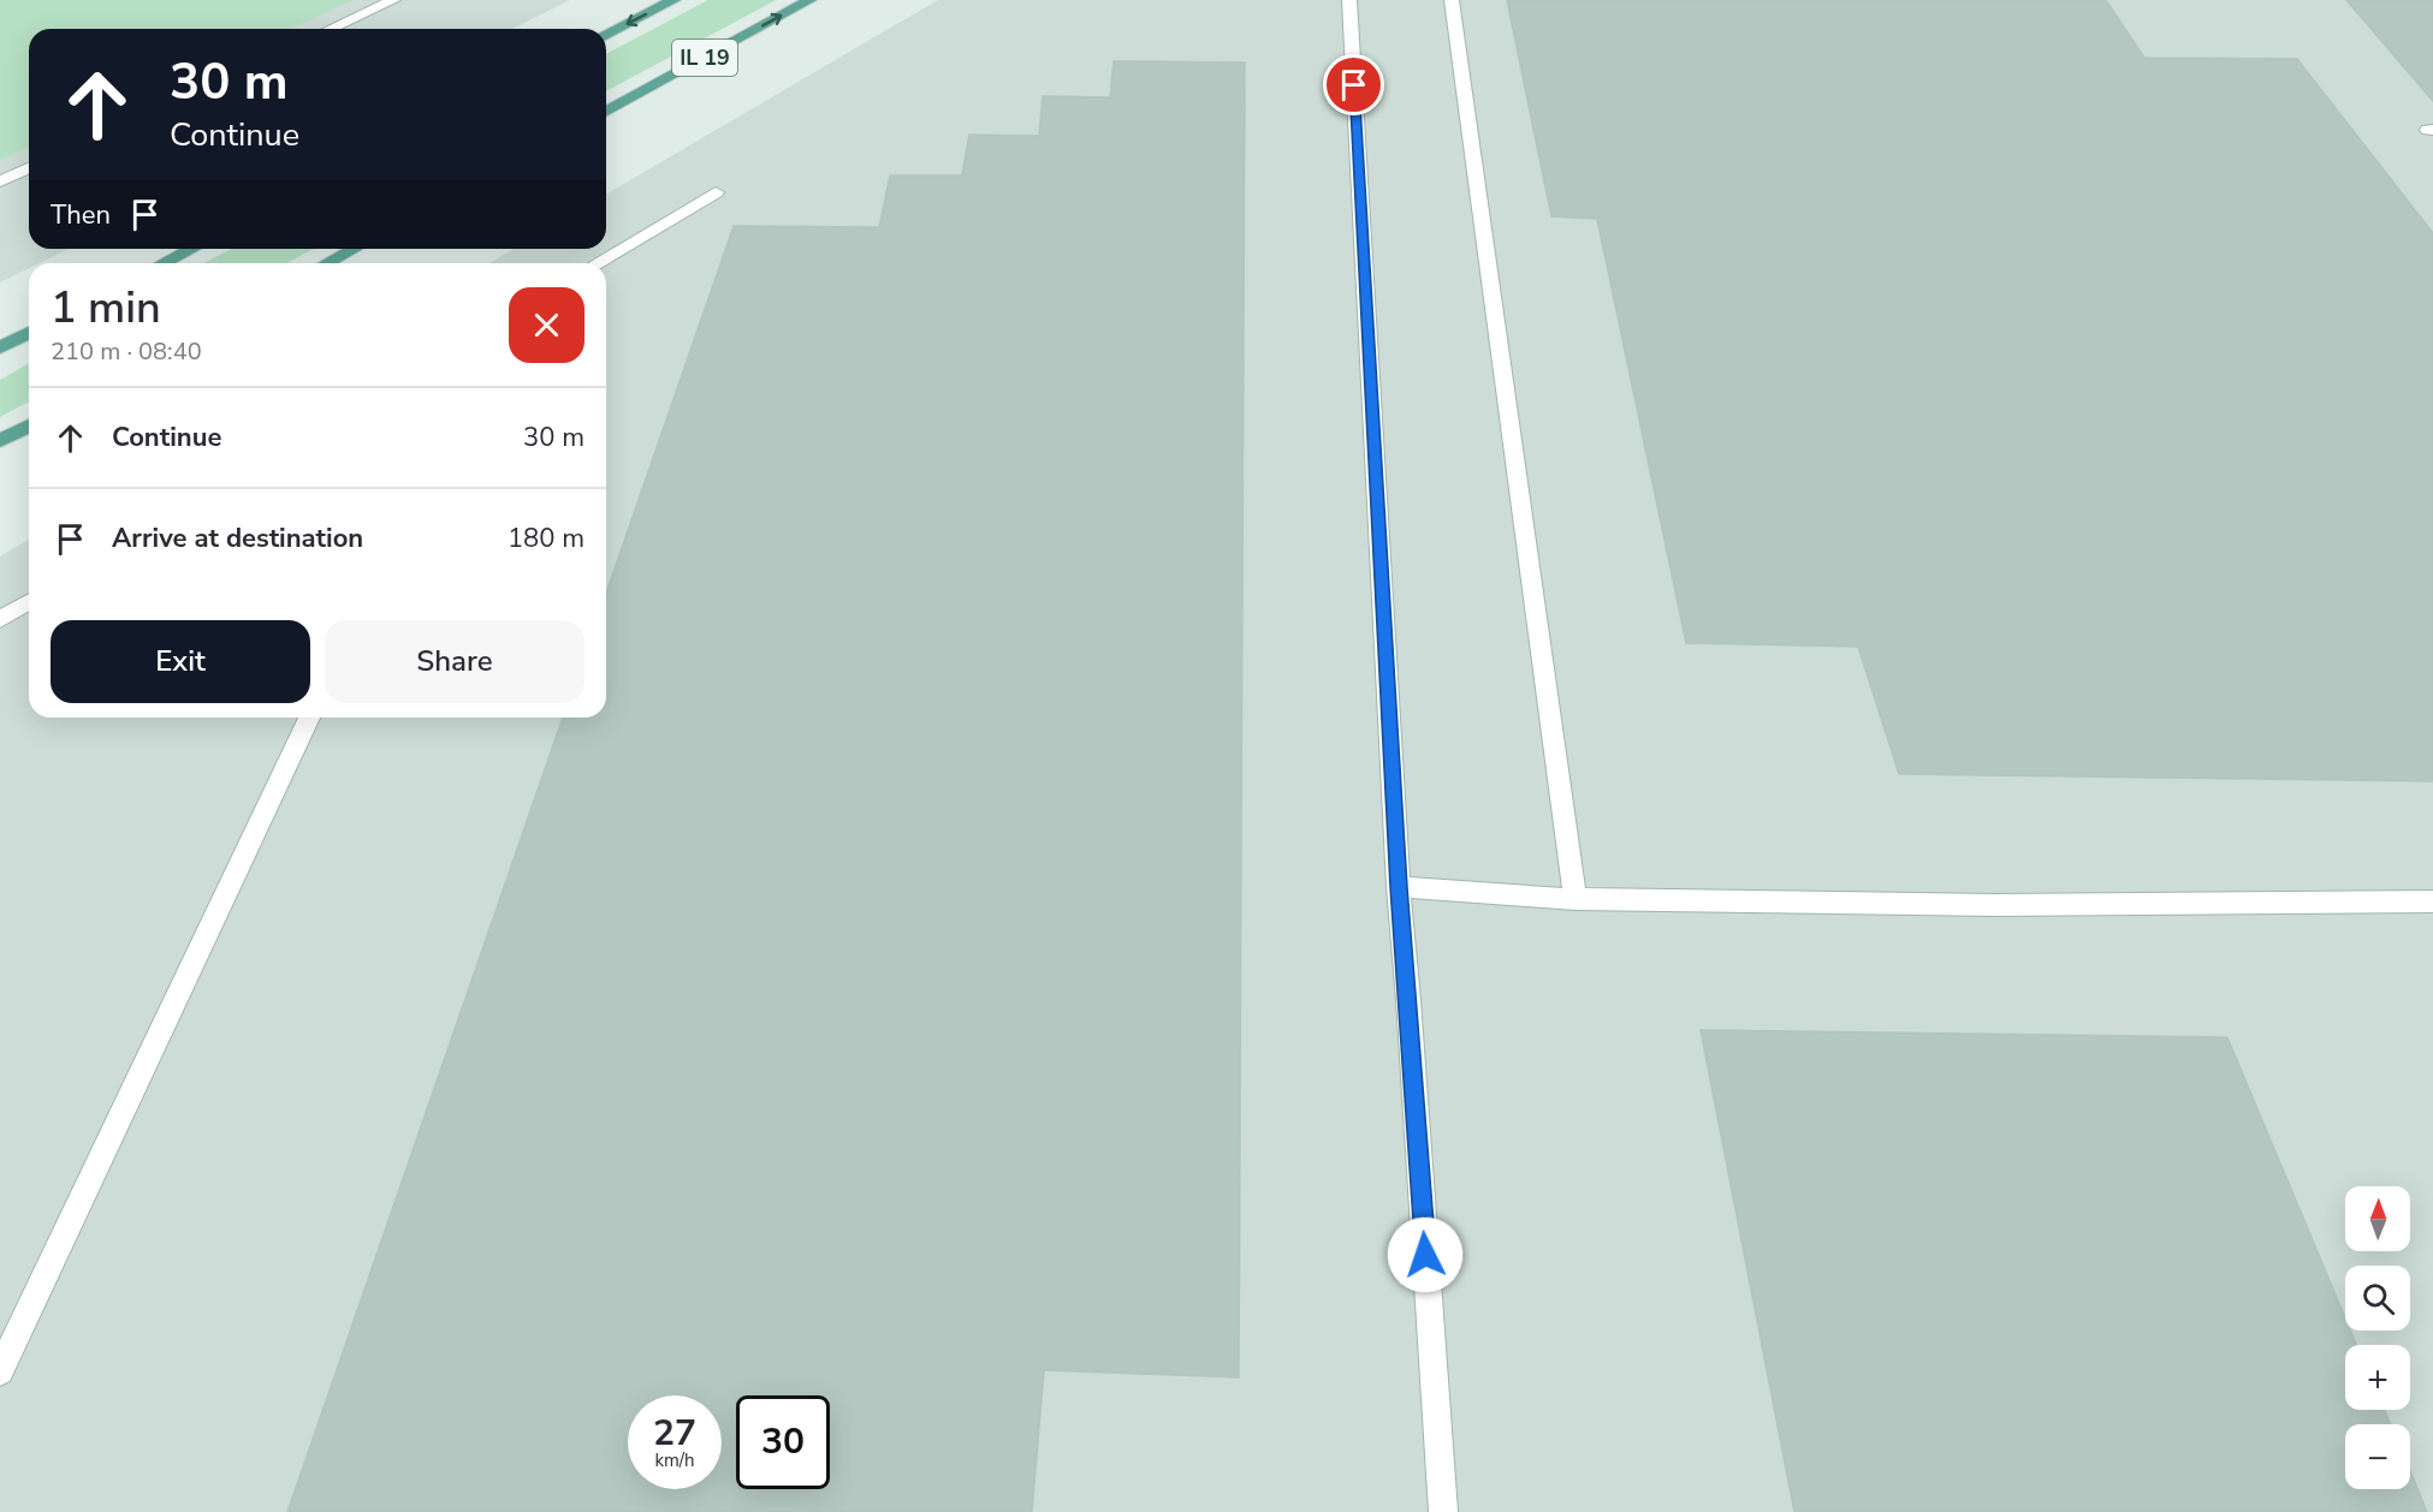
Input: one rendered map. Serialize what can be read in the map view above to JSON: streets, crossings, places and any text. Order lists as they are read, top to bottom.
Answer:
{
  "streets": {
    "main road": ["IL 19"]
  },
  "north": "top",
  "page": {
    "turn": ["30 m", "Continue"],
    "then": "Then",
    "heading": ["1 min", "210 m · 08:40"],
    "list": [
      {
        "name": "Continue",
        "value": "30 m"
      },
      {
        "name": "Arrive at destination",
        "value": "180 m"
      }
    ],
    "buttons": ["Exit", "Share"],
    "map_buttons": ["+", "−"],
    "speed": "27 km/h",
    "limit": "30"
  }
}
